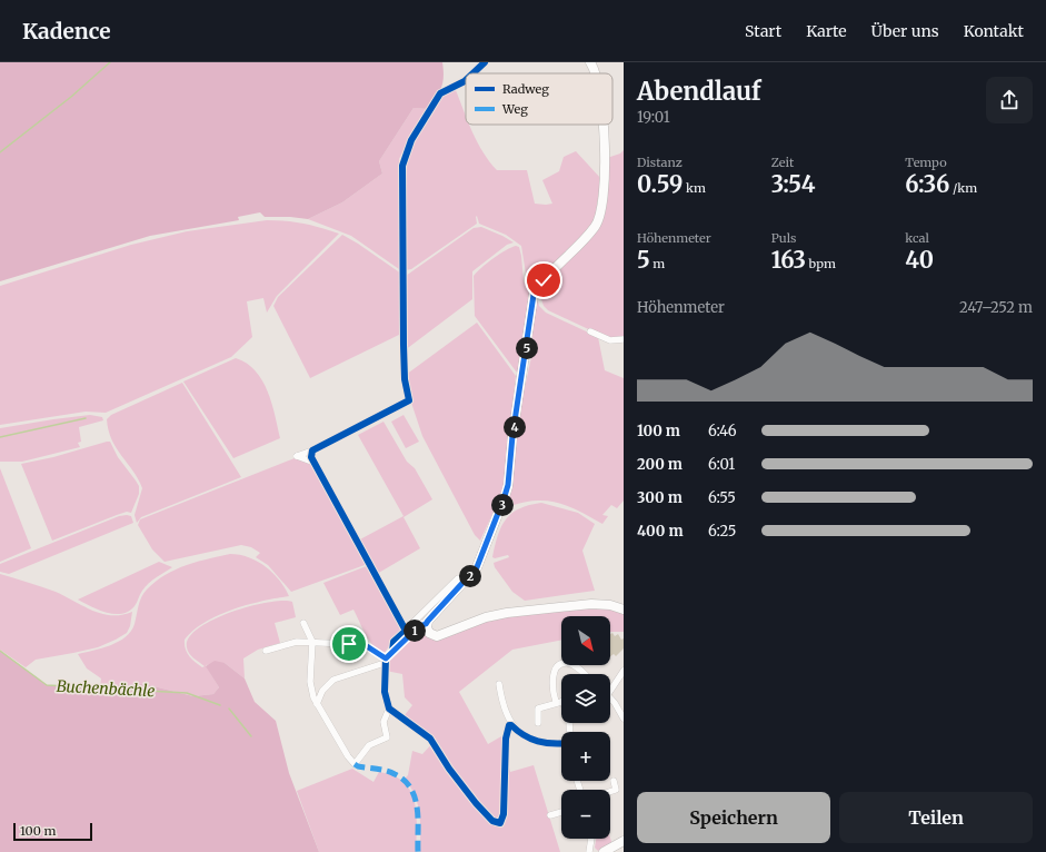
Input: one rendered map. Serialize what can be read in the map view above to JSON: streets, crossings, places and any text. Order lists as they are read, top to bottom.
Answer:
{
  "water": ["Buchenbächle"],
  "legend": ["Radweg", "Weg"],
  "scale_bar": "100 m",
  "north": "bottom right",
  "page": {
    "header": "Kadence",
    "nav": [
      "Start",
      "Karte",
      "Über uns",
      "Kontakt"
    ],
    "heading": ["Abendlauf", "19:01"],
    "stats": [
      ["Distanz", "0.59 km"],
      ["Zeit", "3:54"],
      ["Tempo", "6:36 /km"],
      ["Höhenmeter", "5 m"],
      ["Puls", "163 bpm"],
      ["kcal", "40"]
    ],
    "chart": ["Höhenmeter", "247–252 m"],
    "pins": [
      "5",
      "4",
      "3",
      "2",
      "1"
    ],
    "list": [
      {
        "name": "100 m",
        "note": "6:46"
      },
      {
        "name": "200 m",
        "note": "6:01"
      },
      {
        "name": "300 m",
        "note": "6:55"
      },
      {
        "name": "400 m",
        "note": "6:25"
      }
    ],
    "map_buttons": ["+", "−"],
    "buttons": ["Speichern", "Teilen"],
    "scale": "100 m"
  }
}
